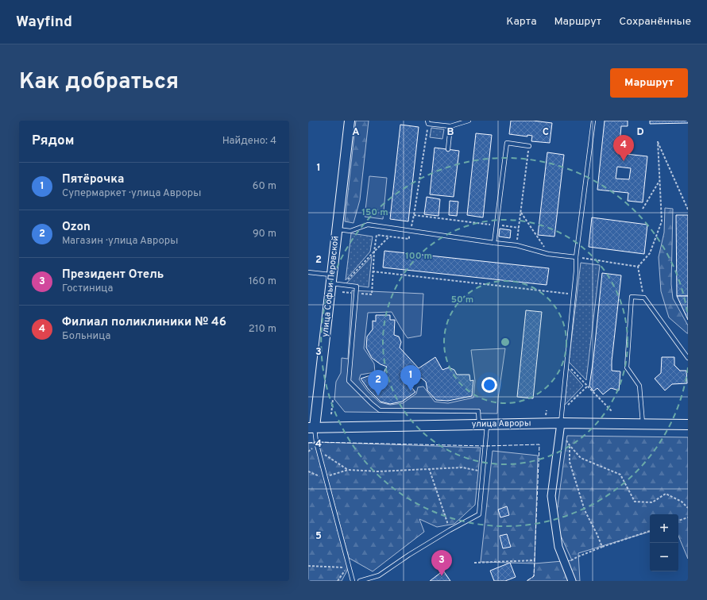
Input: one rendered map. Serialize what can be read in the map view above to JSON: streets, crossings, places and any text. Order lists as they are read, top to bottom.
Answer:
{
  "streets": {
    "street": ["улица Софьи Перовской", "улица Авроры"]
  },
  "crossings": [
    ["улица Софьи Перовской", "улица Авроры"]
  ],
  "page": {
    "header": "Wayfind",
    "nav": ["Карта", "Маршрут", "Сохранённые"],
    "title": "Как добраться",
    "buttons": "Маршрут",
    "heading": ["Рядом", "Найдено: 4"],
    "pins": [
      "4",
      "1",
      "2",
      "3"
    ],
    "list": [
      {
        "mark": "1",
        "name": "Пятёрочка",
        "note": "Супермаркет · улица Авроры",
        "value": "60 m"
      },
      {
        "mark": "2",
        "name": "Ozon",
        "note": "Магазин · улица Авроры",
        "value": "90 m"
      },
      {
        "mark": "3",
        "name": "Президент Отель",
        "note": "Гостиница",
        "value": "160 m"
      },
      {
        "mark": "4",
        "name": "Филиал поликлиники № 46",
        "note": "Больница",
        "value": "210 m"
      }
    ],
    "map_buttons": ["+", "−"]
  },
  "grid": {
    "columns": [
      "A",
      "B",
      "C",
      "D"
    ],
    "rows": [
      "1",
      "2",
      "3",
      "4",
      "5"
    ]
  },
  "rings": ["150 m", "100 m", "50 m"]
}
